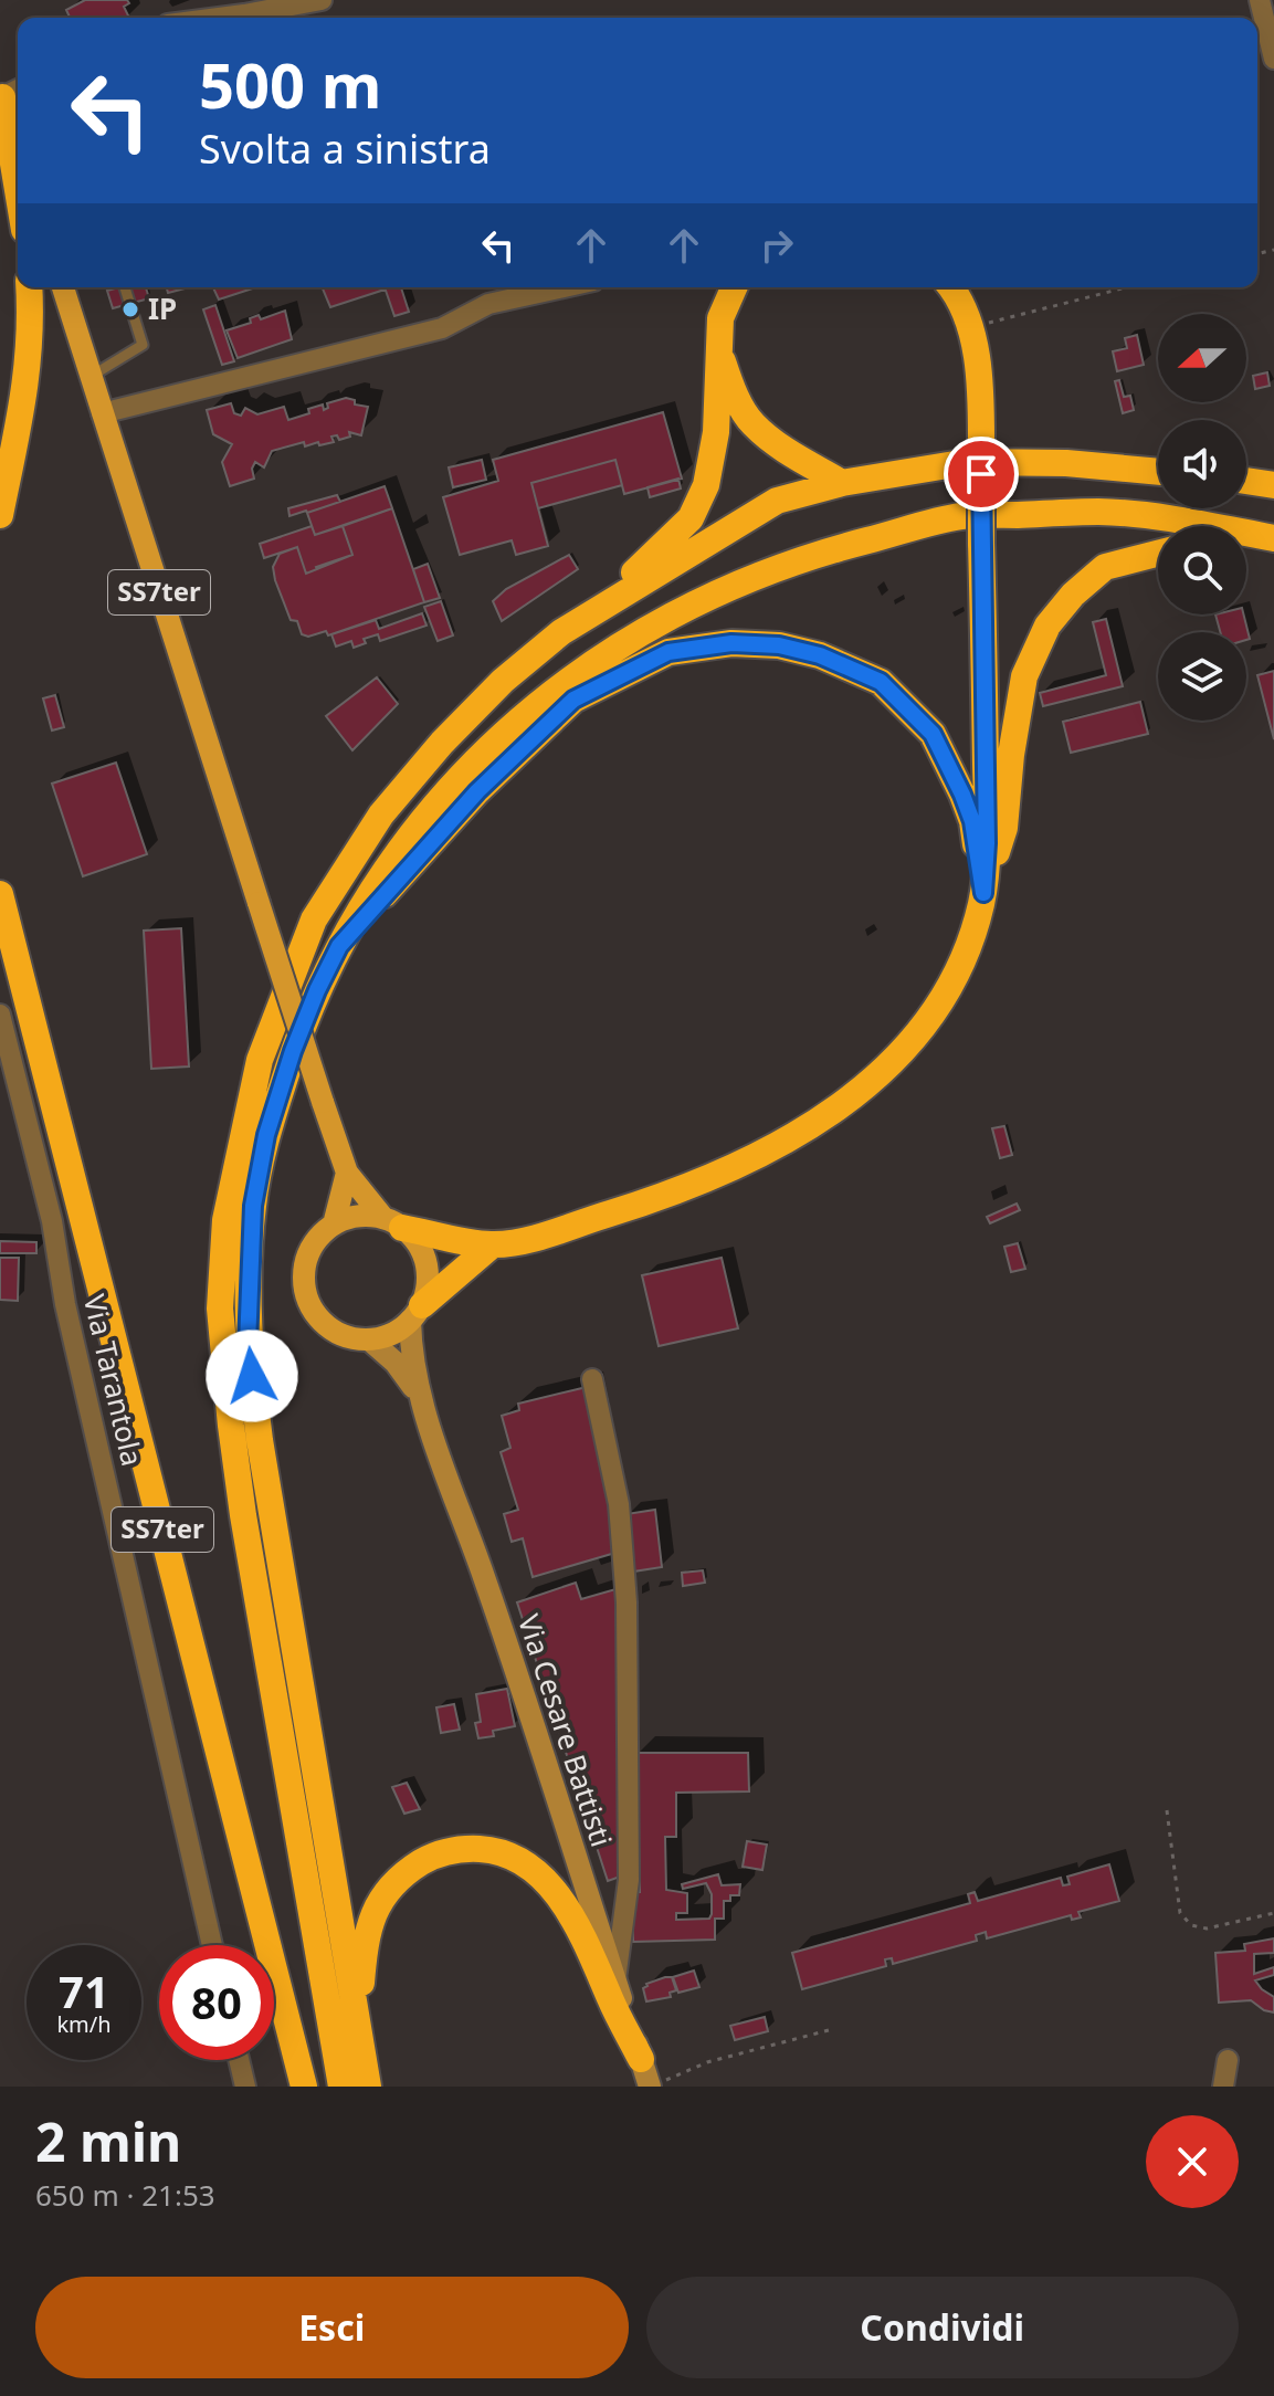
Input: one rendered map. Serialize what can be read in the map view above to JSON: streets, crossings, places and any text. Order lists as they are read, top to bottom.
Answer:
{
  "streets": {
    "highway": ["SS7ter"],
    "main road": ["Via Cesare Battisti"],
    "street": ["Via Tarantola"]
  },
  "places": ["IP"],
  "north": "left",
  "page": {
    "turn": ["500 m", "Svolta a sinistra"],
    "speed": "71 km/h",
    "limit": "80",
    "heading": ["2 min", "650 m · 21:53"],
    "buttons": ["Esci", "Condividi"]
  }
}
